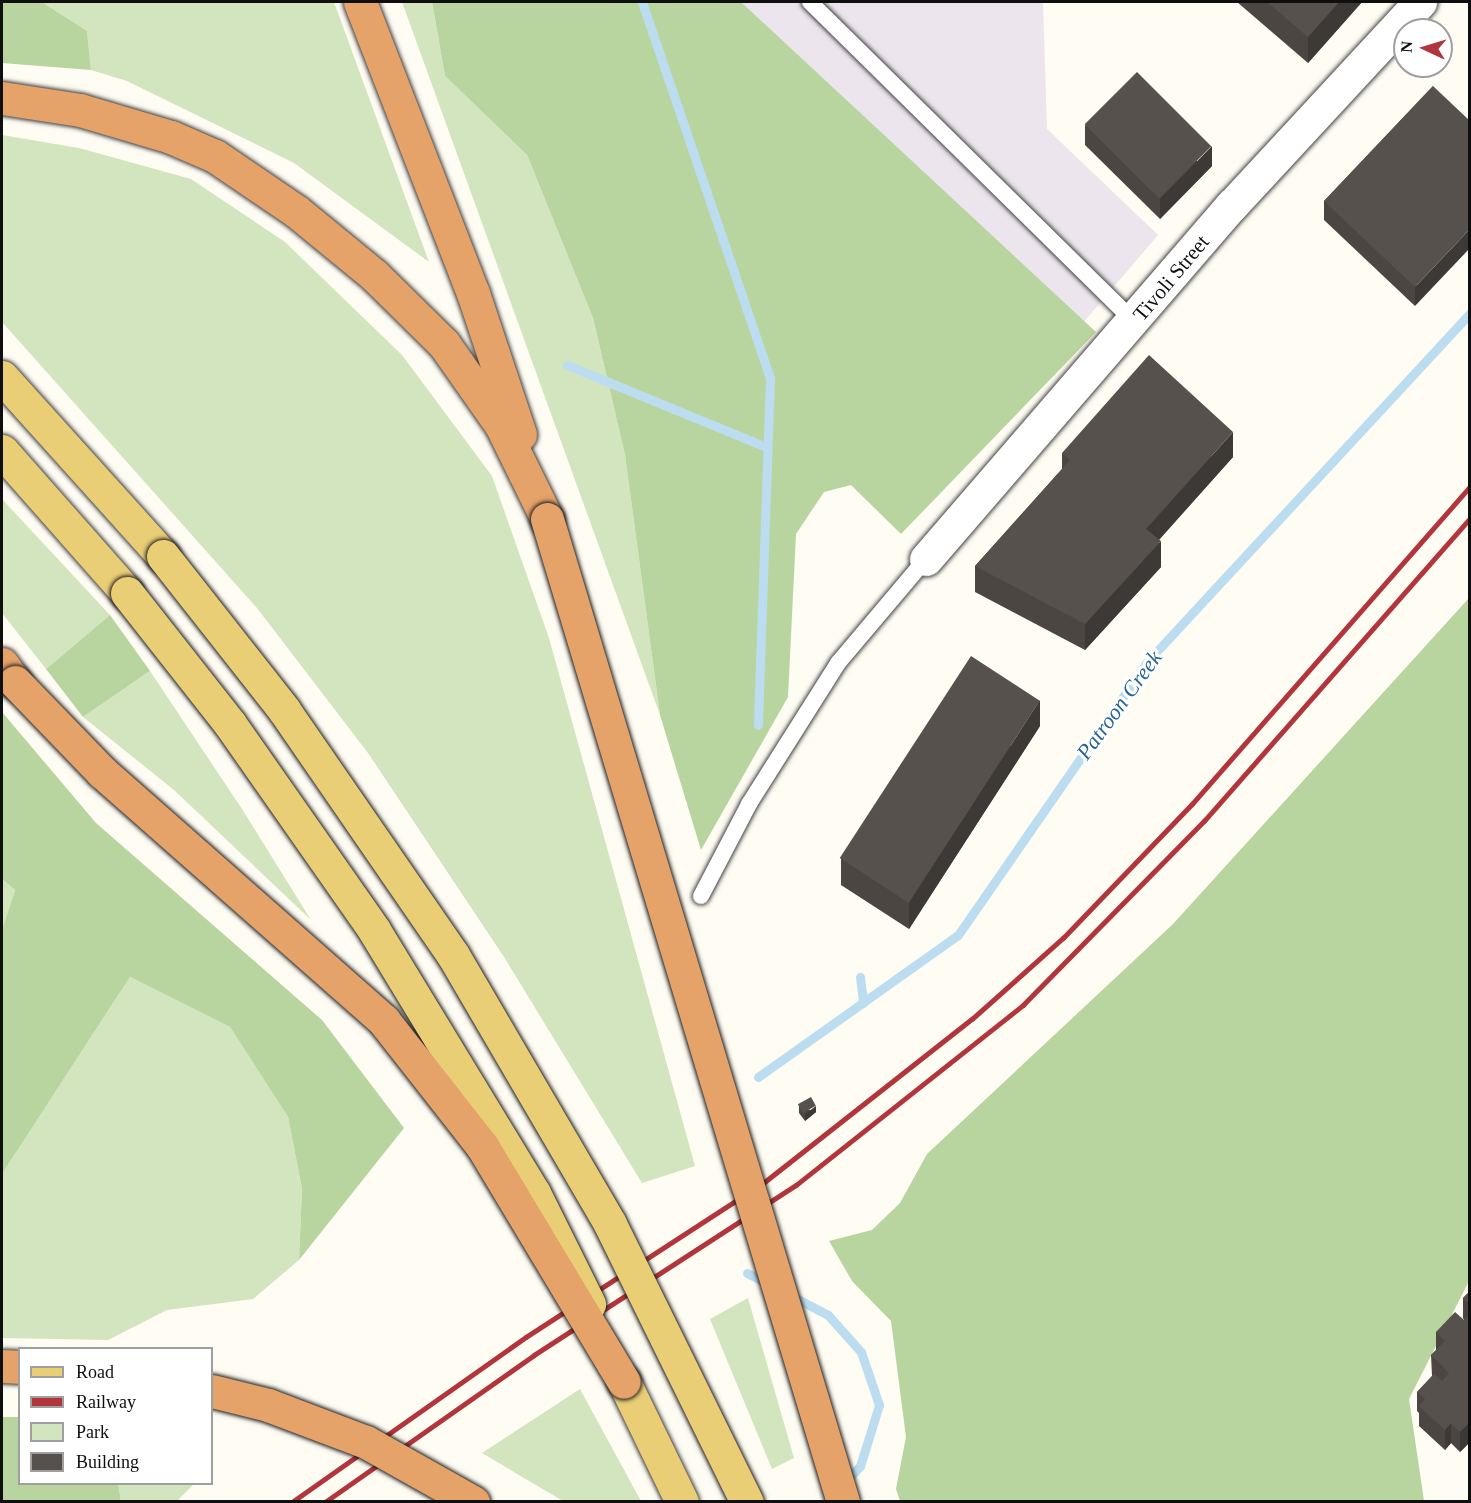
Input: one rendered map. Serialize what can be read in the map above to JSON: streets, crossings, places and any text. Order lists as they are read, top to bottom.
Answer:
{
  "streets": {
    "street": ["Tivoli Street"]
  },
  "water": ["Patroon Creek"],
  "legend": [
    "Road",
    "Railway",
    "Park",
    "Building"
  ],
  "north": "left"
}
